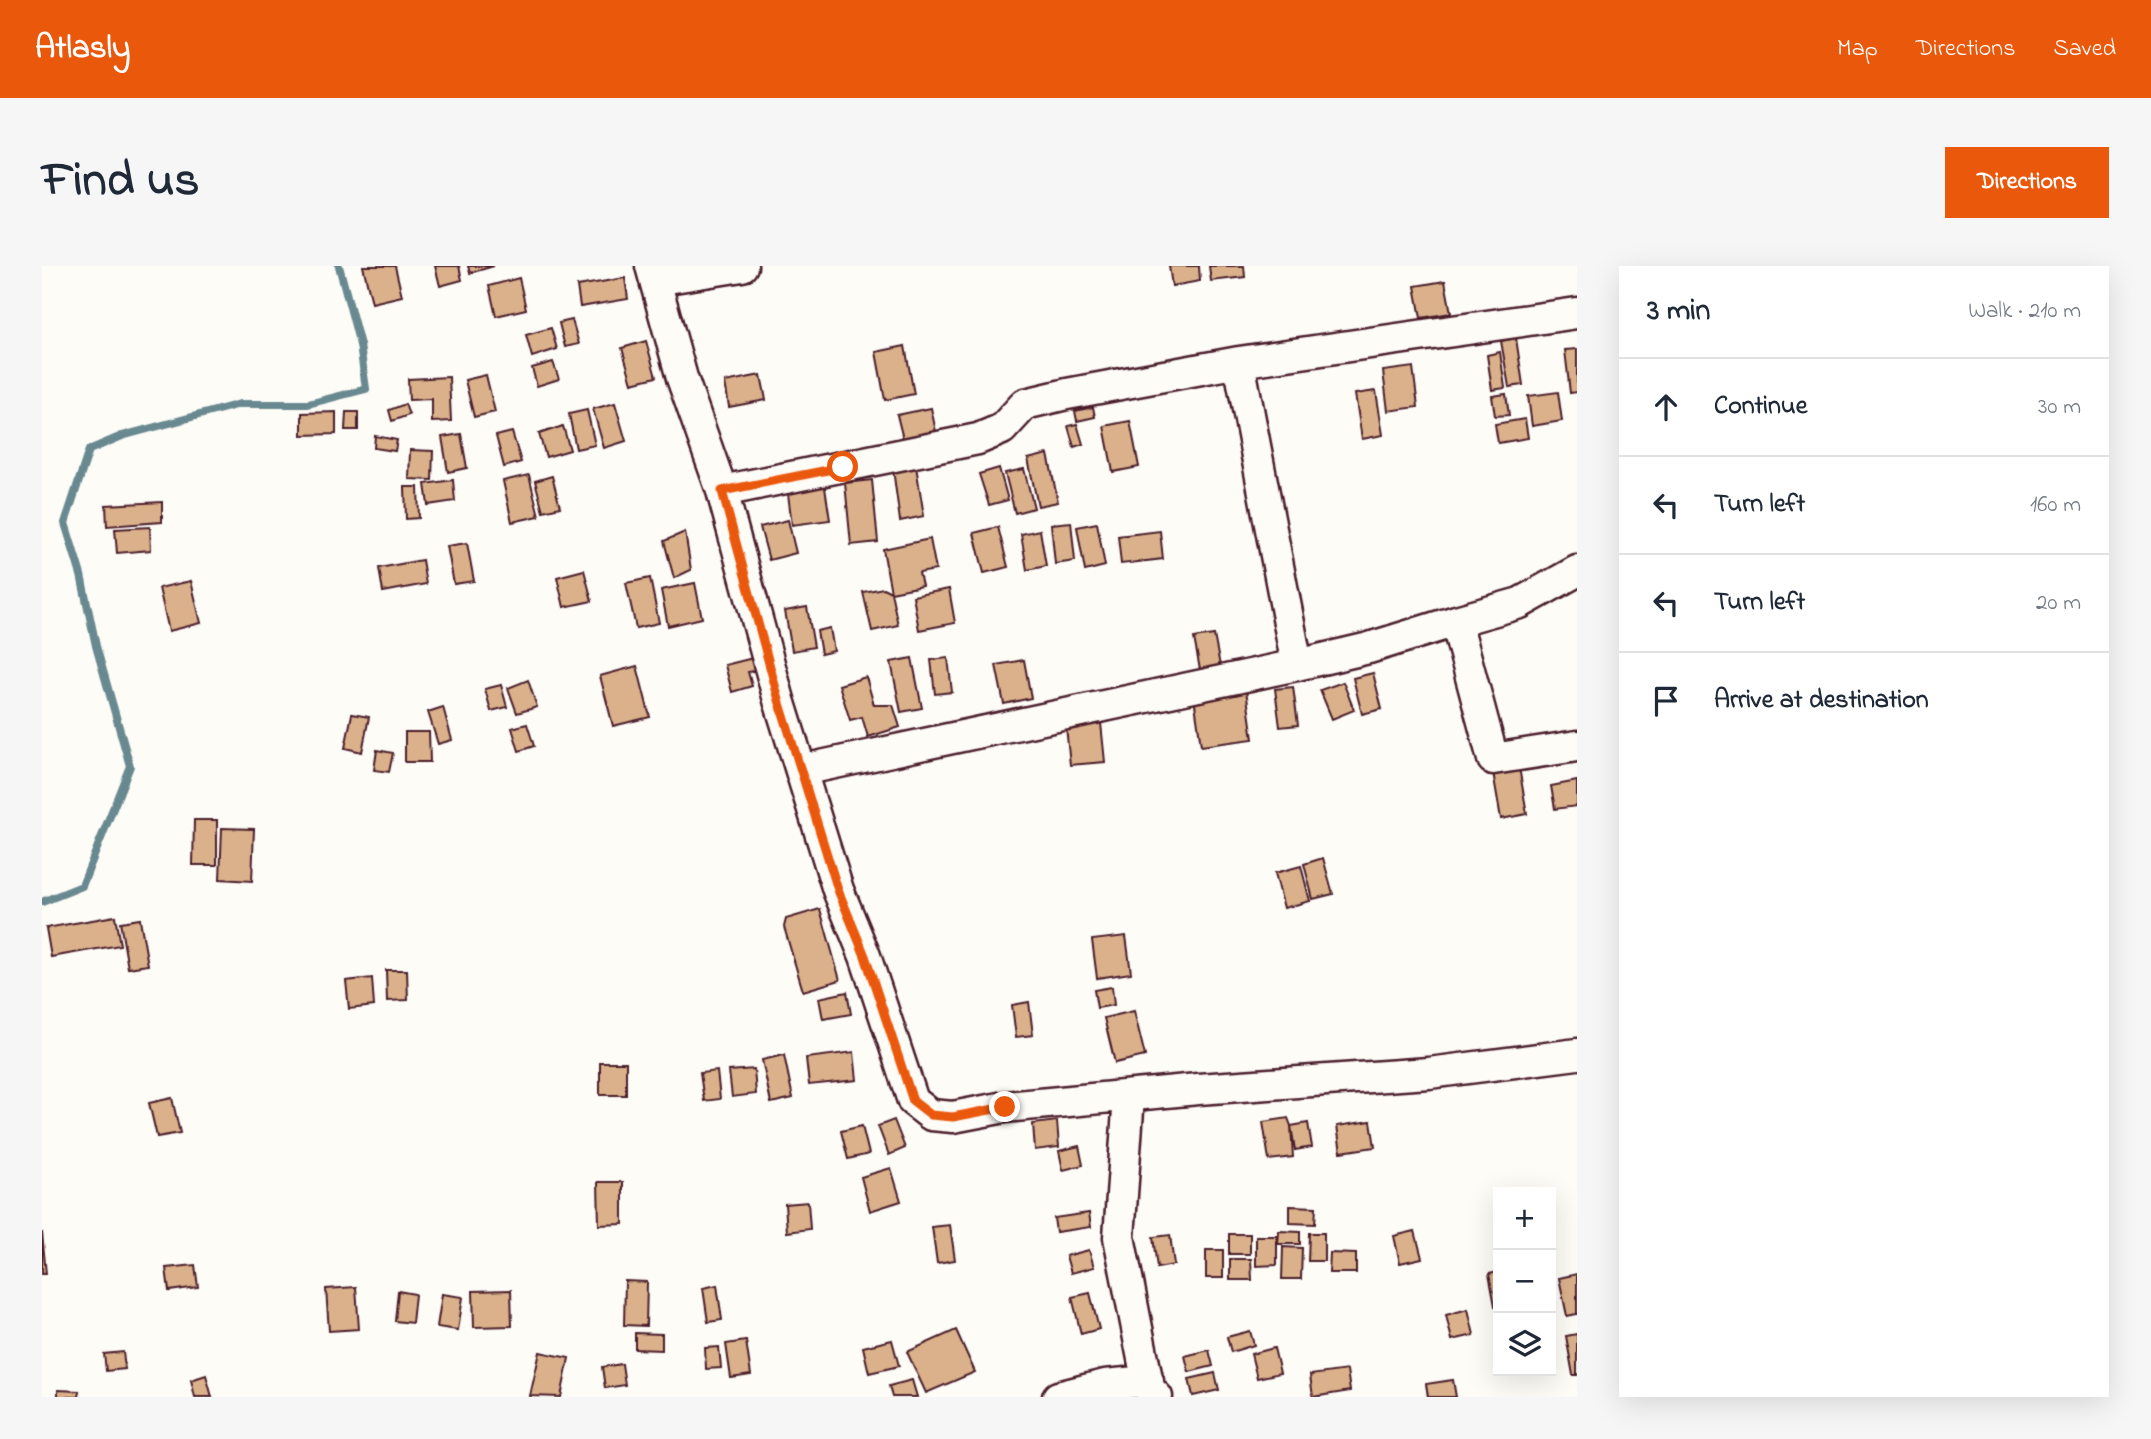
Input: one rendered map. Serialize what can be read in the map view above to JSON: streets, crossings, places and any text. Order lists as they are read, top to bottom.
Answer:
{
  "page": {
    "header": "Atlasly",
    "nav": ["Map", "Directions", "Saved"],
    "title": "Find us",
    "buttons": "Directions",
    "heading": ["3 min", "Walk · 210 m"],
    "list": [
      ["Continue", "30 m"],
      ["Turn left", "160 m"],
      ["Turn left", "20 m"],
      "Arrive at destination"
    ],
    "map_buttons": ["+", "−"]
  }
}
